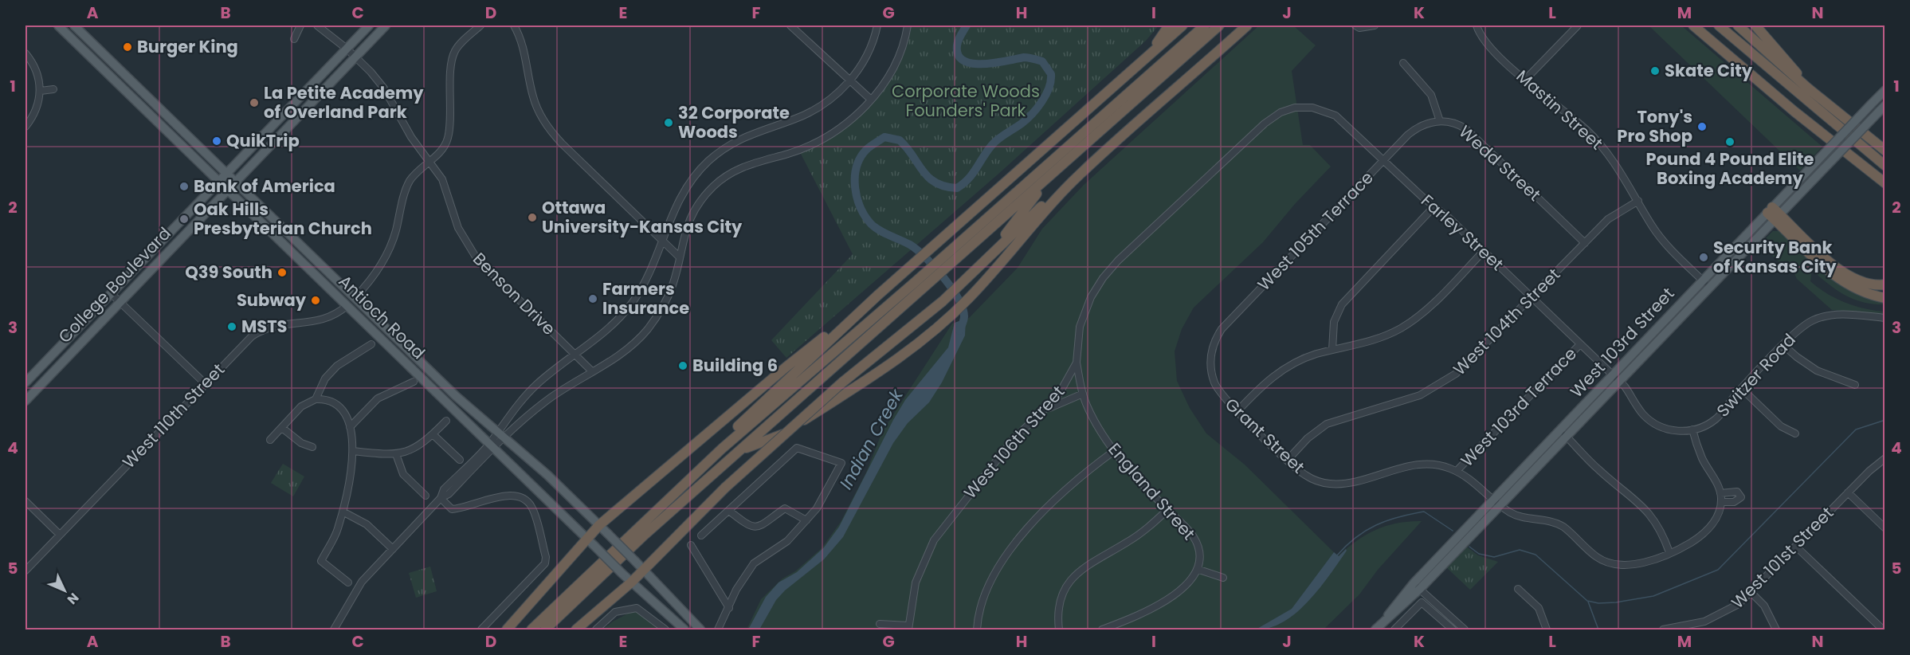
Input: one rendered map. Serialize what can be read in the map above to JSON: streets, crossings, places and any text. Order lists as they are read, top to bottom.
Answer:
{
  "streets": {
    "main road": ["College Boulevard", "Antioch Road", "West 103rd Street"],
    "street": [
      "Mastin Street",
      "Wedd Street",
      "West 105th Terrace",
      "Farley Street",
      "Benson Drive",
      "West 104th Street",
      "Switzer Road",
      "West 103rd Terrace",
      "West 110th Street",
      "Grant Street",
      "West 106th Street",
      "England Street",
      "West 101st Street"
    ]
  },
  "crossings": [
    ["Mastin Street", "West 104th Street"],
    ["Mastin Street", "West 103rd Street"],
    ["Wedd Street", "West 105th Terrace"],
    ["Wedd Street", "West 104th Street"],
    ["West 105th Terrace", "Farley Street"],
    ["West 105th Terrace", "Grant Street"],
    ["Farley Street", "West 104th Street"],
    ["Farley Street", "West 103rd Street"],
    ["Farley Street", "Switzer Road"],
    ["Farley Street", "West 103rd Terrace"],
    ["Farley Street", "West 106th Street"],
    ["College Boulevard", "Benson Drive"],
    ["College Boulevard", "Antioch Road"],
    ["Antioch Road", "West 110th Street"],
    ["West 104th Street", "Grant Street"],
    ["West 103rd Street", "Switzer Road"],
    ["West 103rd Street", "Grant Street"],
    ["West 103rd Terrace", "Grant Street"],
    ["West 106th Street", "England Street"]
  ],
  "water": ["Indian Creek"],
  "parks": ["Corporate Woods Founders' Park"],
  "places": [
    "Burger King",
    "Skate City",
    "La Petite Academy of Overland Park",
    "32 Corporate Woods",
    "Tony's Pro Shop",
    "QuikTrip",
    "Pound 4 Pound Elite Boxing Academy",
    "Bank of America",
    "Ottawa University-Kansas City",
    "Oak Hills Presbyterian Church",
    "Security Bank of Kansas City",
    "Q39 South",
    "Farmers Insurance",
    "Subway",
    "MSTS",
    "Building 6"
  ],
  "north": "bottom right",
  "grid": {
    "columns": [
      "A",
      "B",
      "C",
      "D",
      "E",
      "F",
      "G",
      "H",
      "I",
      "J",
      "K",
      "L",
      "M",
      "N"
    ],
    "rows": [
      "1",
      "2",
      "3",
      "4",
      "5"
    ]
  }
}
